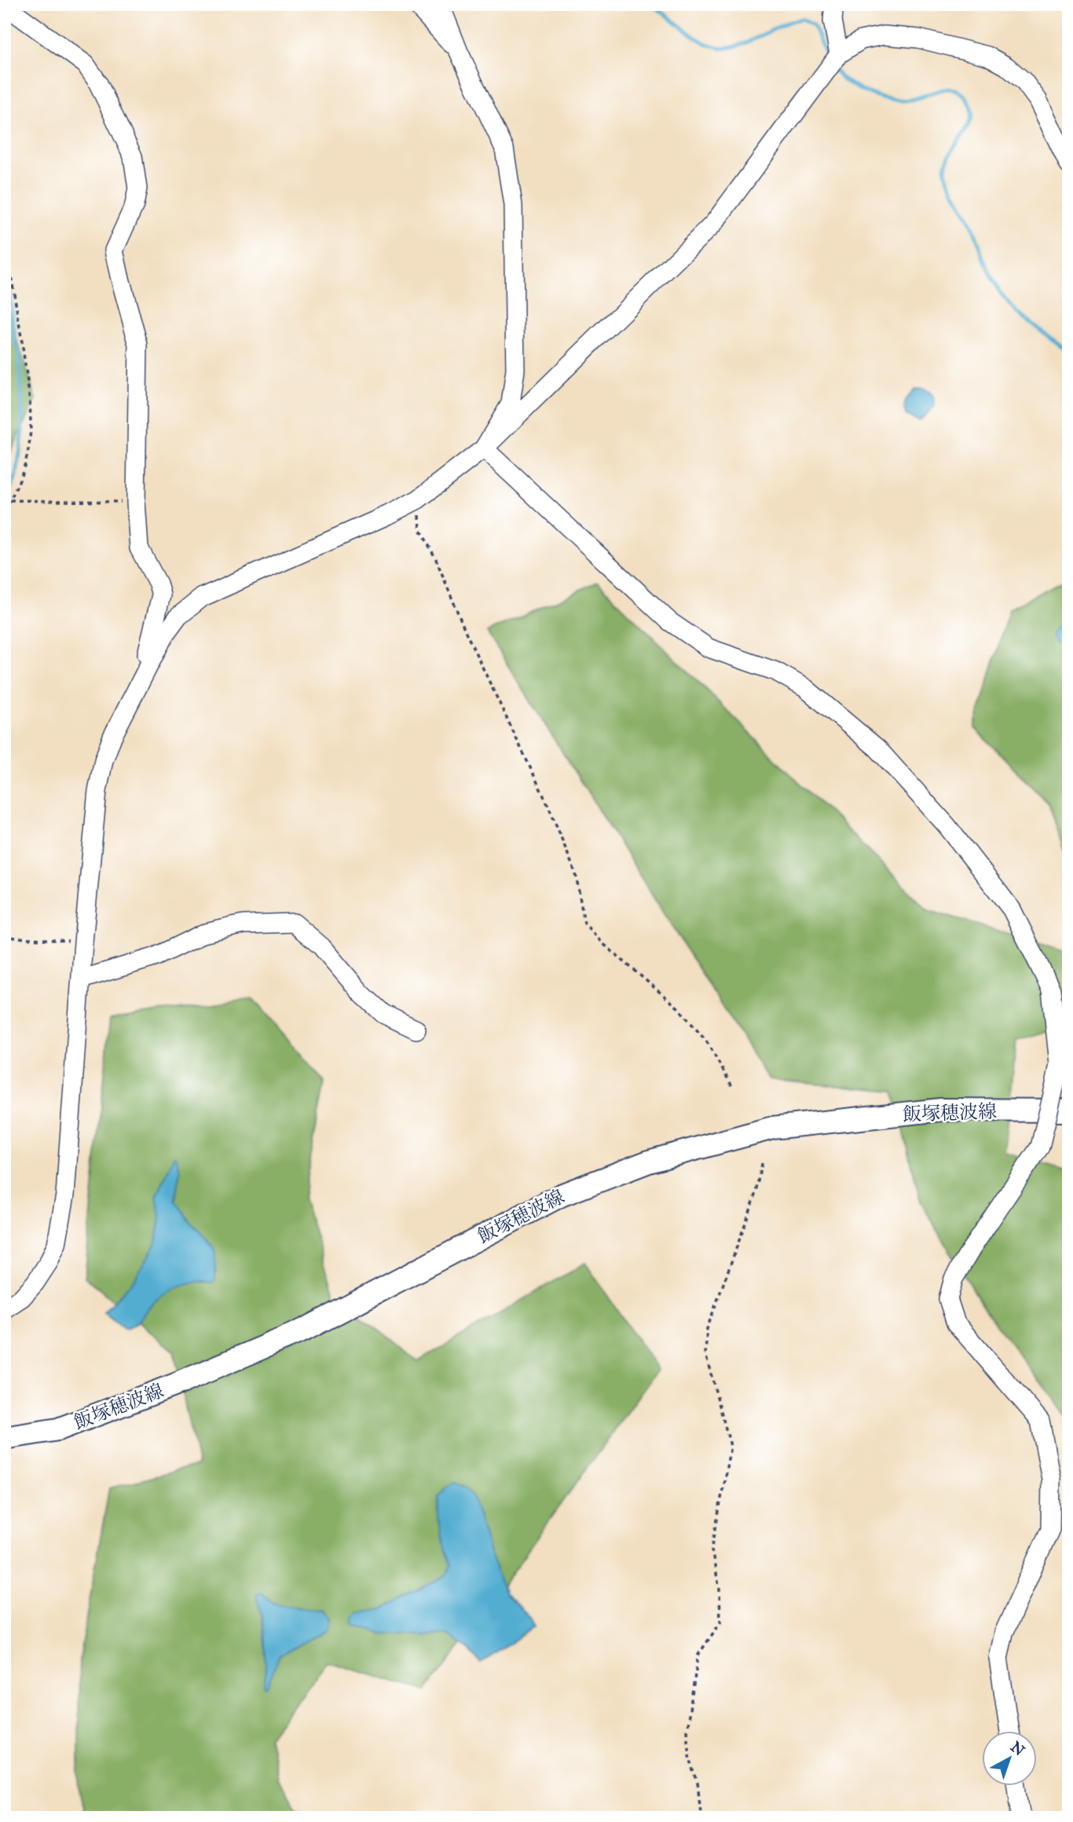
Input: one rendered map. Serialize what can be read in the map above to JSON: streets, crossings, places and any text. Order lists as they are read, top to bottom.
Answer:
{
  "streets": {
    "main road": ["飯塚穂波線"]
  },
  "north": "top right"
}
